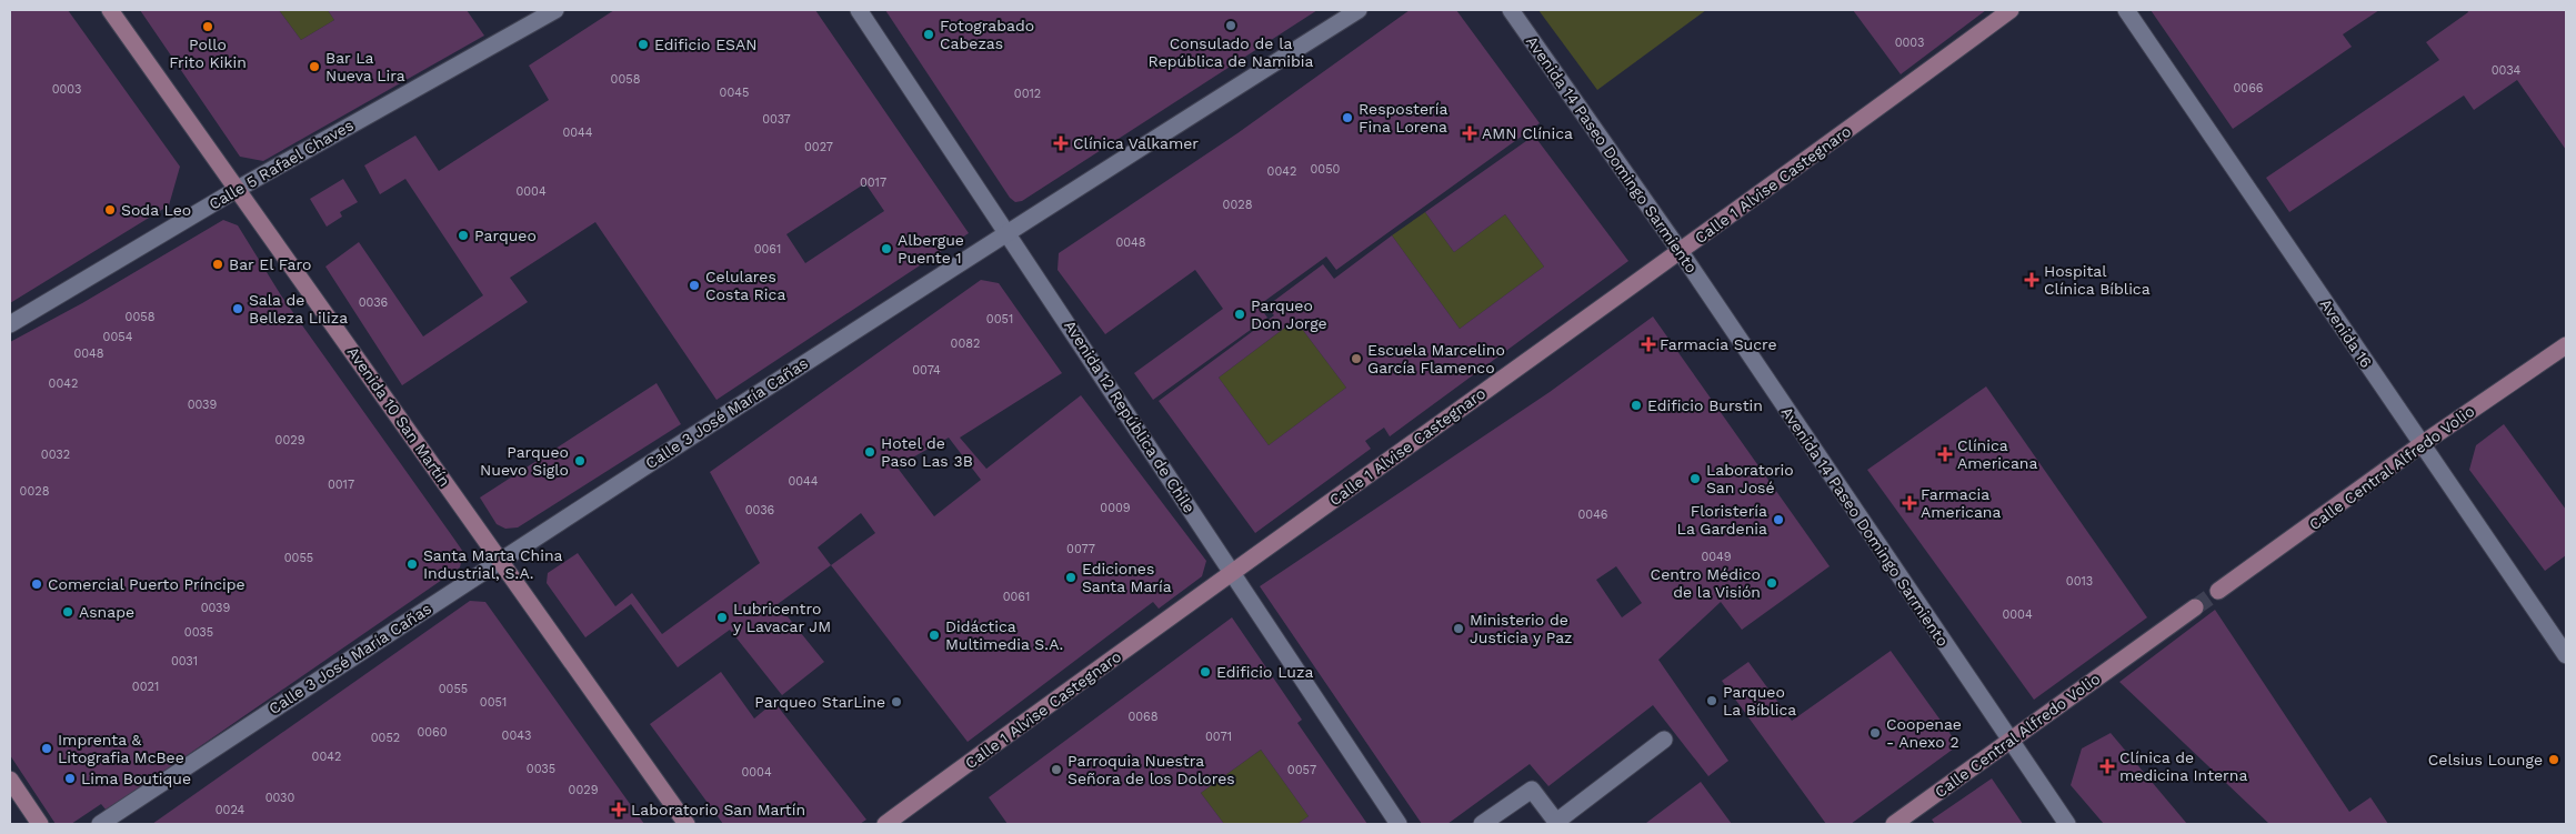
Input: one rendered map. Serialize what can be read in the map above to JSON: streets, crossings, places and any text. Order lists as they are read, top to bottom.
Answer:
{
  "streets": {
    "street": [
      "Avenida 14 Paseo Domingo Sarmiento",
      "Calle 5 Rafael Chaves",
      "Calle 1 Alvise Castegnaro",
      "Avenida 16",
      "Calle 3 José María Cañas",
      "Avenida 10 San Martín",
      "Avenida 12 República de Chile",
      "Calle Central Alfredo Volio"
    ]
  },
  "crossings": [
    ["Avenida 14 Paseo Domingo Sarmiento", "Calle 1 Alvise Castegnaro"],
    ["Avenida 14 Paseo Domingo Sarmiento", "Calle Central Alfredo Volio"],
    ["Calle 5 Rafael Chaves", "Avenida 10 San Martín"],
    ["Calle 1 Alvise Castegnaro", "Avenida 12 República de Chile"],
    ["Avenida 16", "Calle Central Alfredo Volio"],
    ["Calle 3 José María Cañas", "Avenida 10 San Martín"],
    ["Calle 3 José María Cañas", "Avenida 12 República de Chile"]
  ],
  "places": {
    "other": [
      "Consulado de la República de Namibia",
      "Pollo Frito Kikin",
      "Fotograbado Cabezas",
      "Edificio ESAN",
      "Bar La Nueva Lira",
      "Respostería Fina Lorena",
      "Soda Leo",
      "Parqueo",
      "Albergue Puente 1",
      "Bar El Faro",
      "Celulares Costa Rica",
      "Sala de Belleza Liliza",
      "Parqueo Don Jorge",
      "Escuela Marcelino García Flamenco",
      "Edificio Burstin",
      "Hotel de Paso Las 3B",
      "Parqueo Nuevo Siglo",
      "Laboratorio San José",
      "Floristería La Gardenia",
      "Santa Marta China Industrial, S.A.",
      "Ediciones Santa María",
      "Centro Médico de la Visión",
      "Comercial Puerto Príncipe",
      "Asnape",
      "Lubricentro y Lavacar JM",
      "Ministerio de Justicia y Paz",
      "Didáctica Multimedia S.A.",
      "Edificio Luza",
      "Parqueo La Bíblica",
      "Parqueo StarLine",
      "Coopenae - Anexo 2",
      "Imprenta & Litografia McBee",
      "Celsius Lounge",
      "Parroquia Nuestra Señora de los Dolores",
      "Lima Boutique"
    ],
    "health": [
      "AMN Clínica",
      "Clínica Valkamer",
      "Hospital Clínica Bíblica",
      "Farmacia Sucre",
      "Clínica Americana",
      "Farmacia Americana",
      "Clínica de medicina Interna",
      "Laboratorio San Martín"
    ]
  },
  "house_numbers": [
    "0003",
    "0034",
    "0058",
    "0066",
    "0003",
    "0045",
    "0012",
    "0037",
    "0044",
    "0027",
    "0050",
    "0042",
    "0017",
    "0004",
    "0028",
    "0048",
    "0061",
    "0036",
    "0058",
    "0051",
    "0054",
    "0082",
    "0048",
    "0074",
    "0042",
    "0039",
    "0029",
    "0032",
    "0044",
    "0017",
    "0028",
    "0009",
    "0036",
    "0046",
    "0077",
    "0049",
    "0055",
    "0013",
    "0061",
    "0039",
    "0004",
    "0035",
    "0031",
    "0021",
    "0055",
    "0051",
    "0068",
    "0060",
    "0043",
    "0071",
    "0052",
    "0042",
    "0035",
    "0057",
    "0004",
    "0029",
    "0030",
    "0024"
  ]
}
